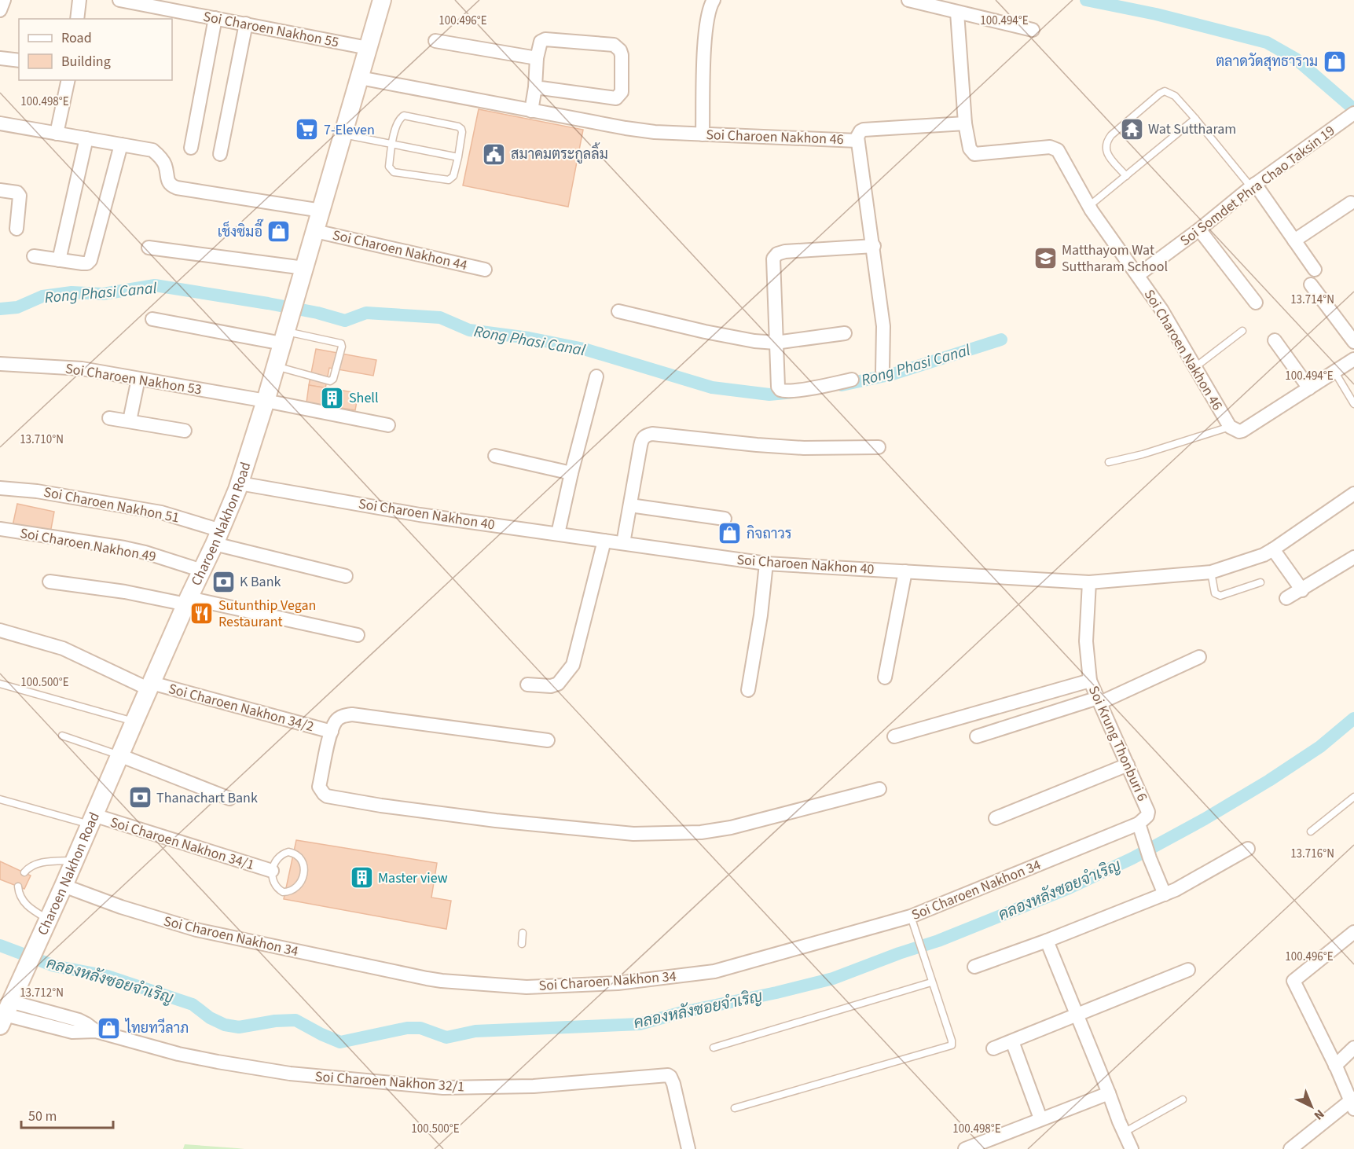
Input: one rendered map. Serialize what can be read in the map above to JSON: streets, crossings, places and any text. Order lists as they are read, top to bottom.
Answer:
{
  "streets": {
    "main road": ["Charoen Nakhon Road"],
    "street": [
      "Soi Charoen Nakhon 55",
      "Soi Charoen Nakhon 46",
      "Soi Somdet Phra Chao Taksin 19",
      "Soi Charoen Nakhon 44",
      "Soi Charoen Nakhon 53",
      "Soi Charoen Nakhon 51",
      "Soi Charoen Nakhon 40",
      "Soi Charoen Nakhon 49",
      "Soi Charoen Nakhon 34/2",
      "Soi Krung Thonburi 6",
      "Soi Charoen Nakhon 34/1",
      "Soi Charoen Nakhon 34",
      "Soi Charoen Nakhon 32/1"
    ]
  },
  "crossings": [
    ["Soi Charoen Nakhon 55", "Charoen Nakhon Road"],
    ["Soi Charoen Nakhon 46", "Soi Somdet Phra Chao Taksin 19"],
    ["Soi Charoen Nakhon 46", "Charoen Nakhon Road"],
    ["Soi Charoen Nakhon 44", "Charoen Nakhon Road"],
    ["Soi Charoen Nakhon 53", "Charoen Nakhon Road"],
    ["Soi Charoen Nakhon 51", "Charoen Nakhon Road"],
    ["Soi Charoen Nakhon 40", "Charoen Nakhon Road"],
    ["Soi Charoen Nakhon 40", "Soi Krung Thonburi 6"],
    ["Charoen Nakhon Road", "Soi Charoen Nakhon 49"],
    ["Charoen Nakhon Road", "Soi Charoen Nakhon 34/2"],
    ["Charoen Nakhon Road", "Soi Charoen Nakhon 34/1"],
    ["Charoen Nakhon Road", "Soi Charoen Nakhon 34"],
    ["Charoen Nakhon Road", "Soi Charoen Nakhon 32/1"],
    ["Soi Krung Thonburi 6", "Soi Charoen Nakhon 34"]
  ],
  "water": ["Rong Phasi Canal", "คลองหลังซอยจำเริญ"],
  "places": {
    "shop": [
      "ตลาดวัดสุทธาราม",
      "เช็งซิมอี๊",
      "กิจถาวร",
      "ไทยทวีลาภ"
    ],
    "temple": ["Wat Suttharam"],
    "supermarket": ["7-Eleven"],
    "public building": ["สมาคมตระกูลลิ้ม"],
    "school or university": ["Matthayom Wat Suttharam School"],
    "building": ["Shell", "Master view"],
    "bank": ["K Bank", "Thanachart Bank"],
    "restaurant": ["Sutunthip Vegan Restaurant"]
  },
  "legend": ["Road", "Building"],
  "scale_bar": "50 m",
  "north": "bottom right",
  "coordinates": [
    "100.496°E",
    "100.494°E",
    "100.498°E",
    "13.714°N",
    "13.710°N",
    "100.500°E",
    "13.716°N",
    "13.712°N"
  ]
}
